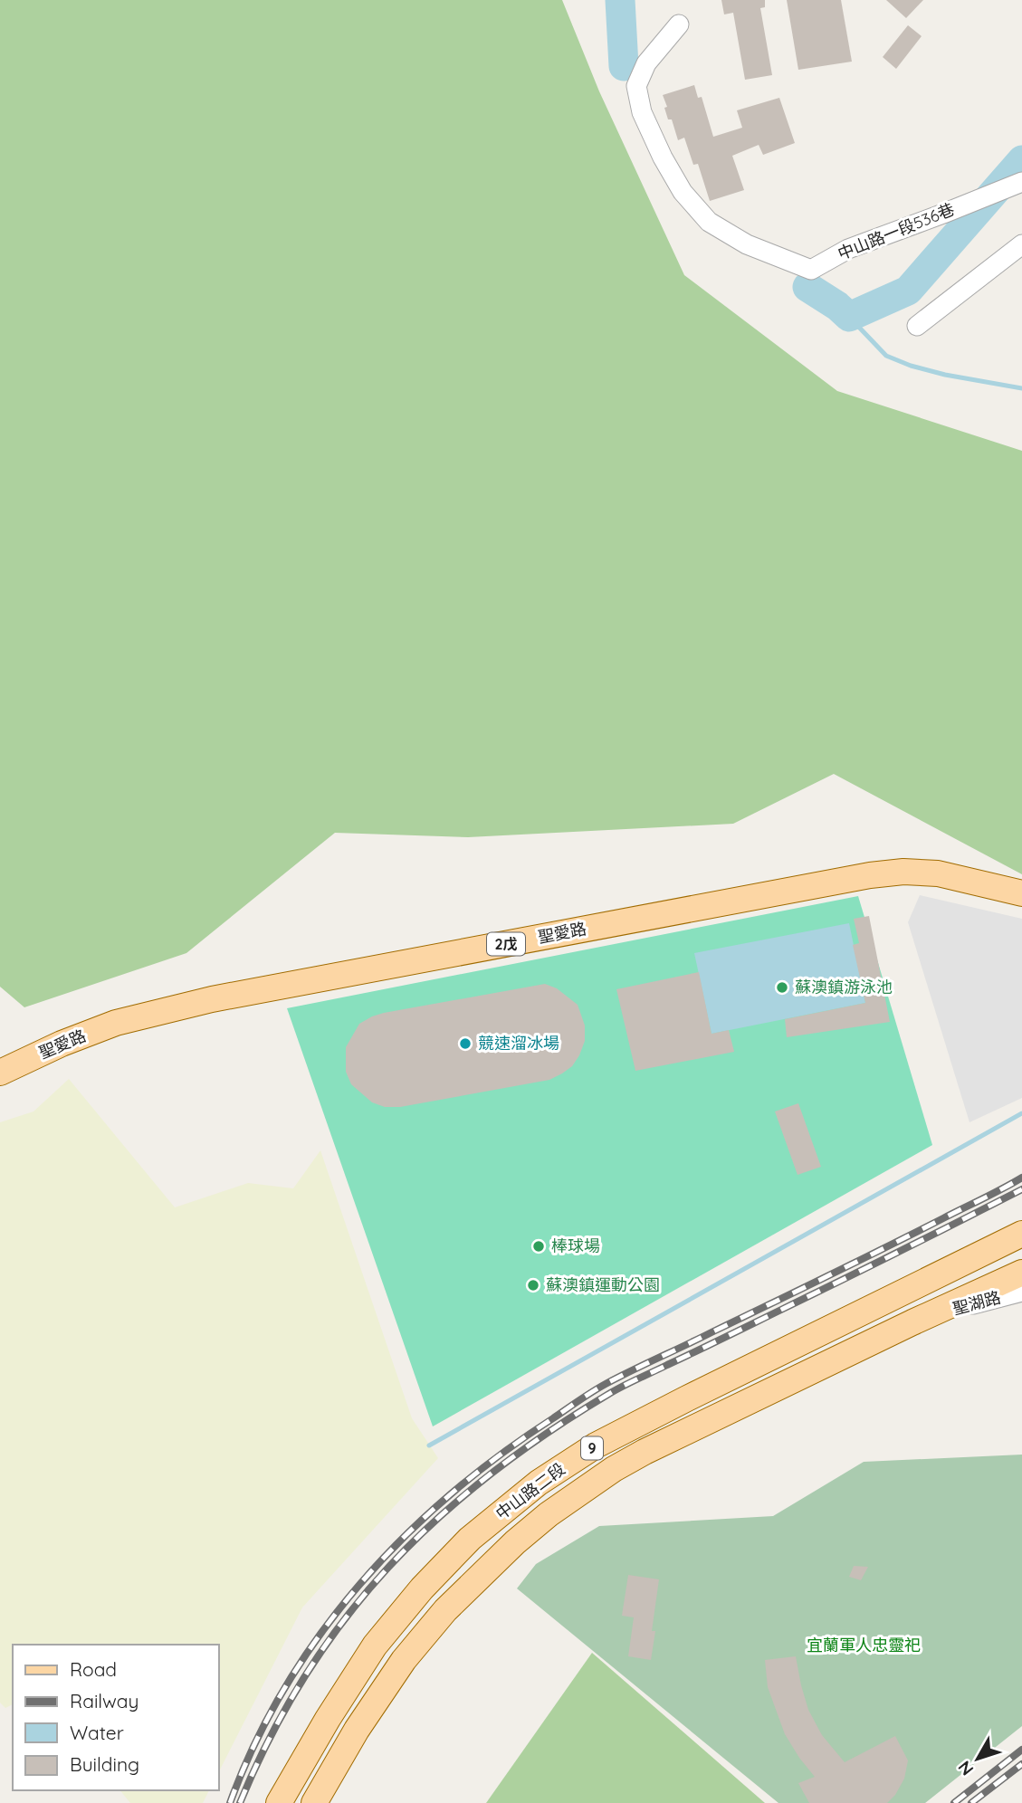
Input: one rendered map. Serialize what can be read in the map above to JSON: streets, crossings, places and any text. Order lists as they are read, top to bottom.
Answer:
{
  "streets": {
    "main road": [
      "聖愛路",
      "2戊",
      "9",
      "中山路二段"
    ],
    "street": ["中山路一段536巷", "聖湖路"]
  },
  "crossings": [
    ["聖湖路", "中山路二段"]
  ],
  "parks": ["宜蘭軍人忠靈祀"],
  "places": [
    "蘇澳鎮游泳池",
    "競速溜冰場",
    "棒球場",
    "蘇澳鎮運動公園"
  ],
  "legend": [
    "Road",
    "Railway",
    "Water",
    "Building"
  ],
  "north": "bottom left"
}
